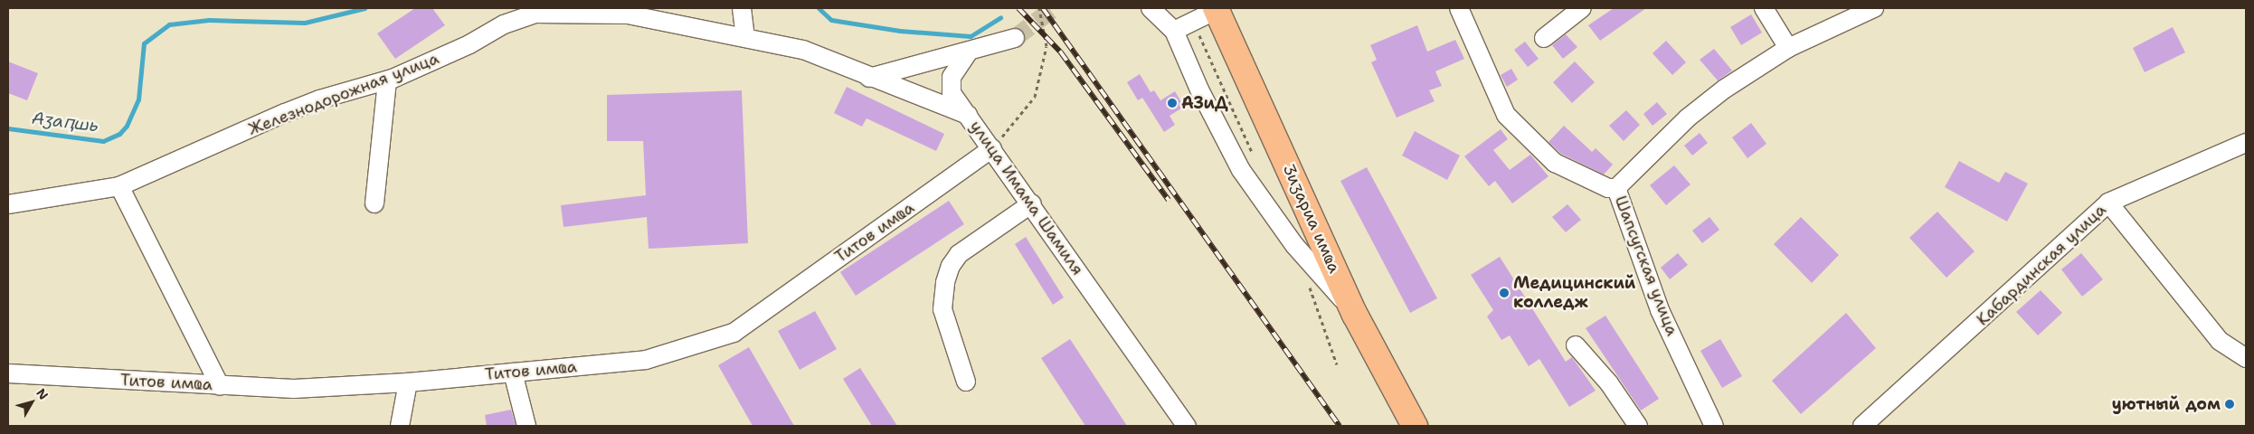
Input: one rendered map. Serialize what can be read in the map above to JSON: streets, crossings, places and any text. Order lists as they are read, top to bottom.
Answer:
{
  "streets": {
    "highway": ["Ӡиӡариа имҩа"],
    "street": [
      "Железнодорожная улица",
      "улица Имама Шамиля",
      "Титов имҩа",
      "Кабардинская улица",
      "Шапсугская улица"
    ]
  },
  "crossings": [
    ["Железнодорожная улица", "улица Имама Шамиля"],
    ["улица Имама Шамиля", "Титов имҩа"]
  ],
  "water": ["Аӡаԥшь"],
  "places": ["АЗиД", "Медицинский колледж", "уютный дом"],
  "north": "top right"
}
